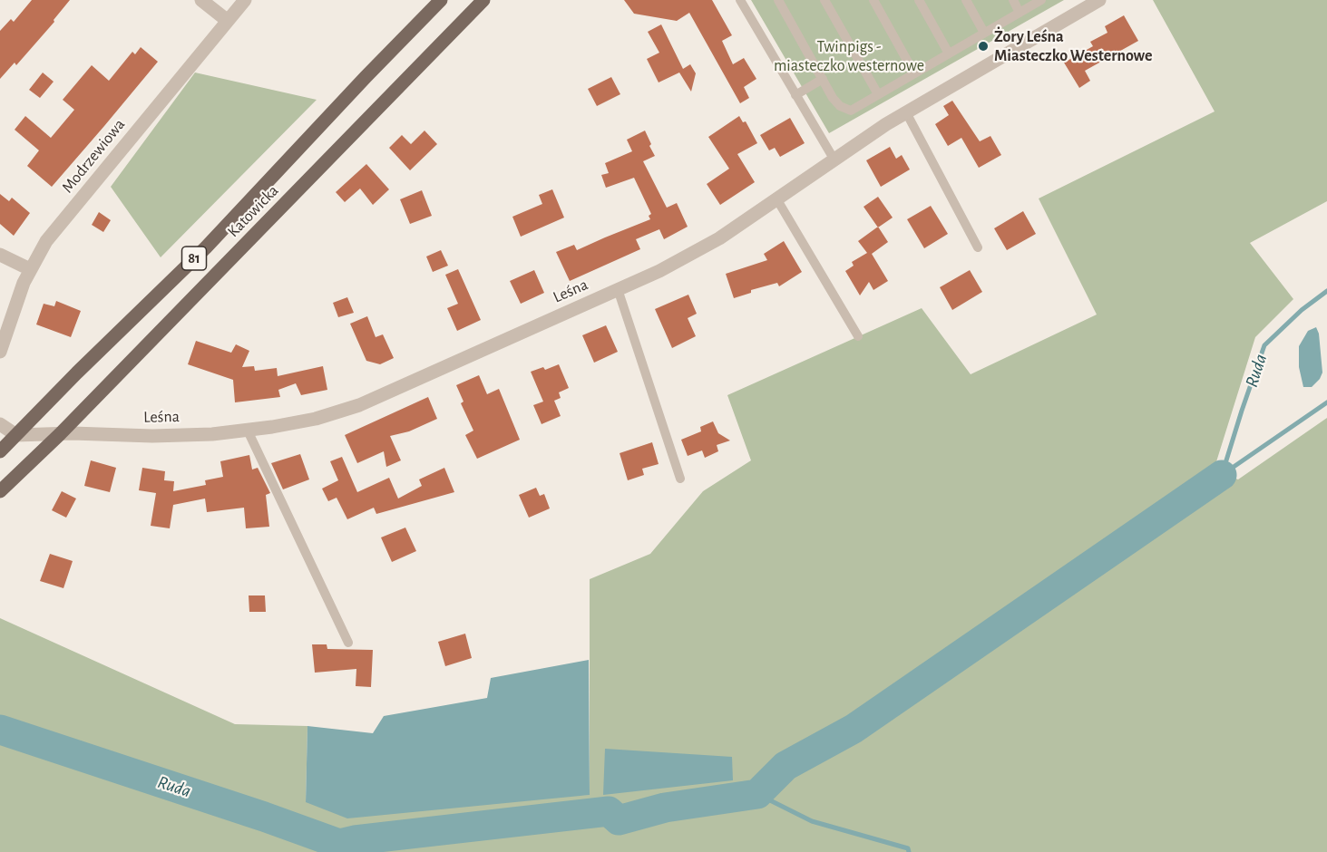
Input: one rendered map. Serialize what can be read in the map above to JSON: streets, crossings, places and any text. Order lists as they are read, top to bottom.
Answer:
{
  "streets": {
    "main road": ["Katowicka", "81"],
    "street": ["Modrzewiowa", "Leśna"]
  },
  "crossings": [
    ["Katowicka", "Leśna"]
  ],
  "water": ["Ruda"],
  "parks": ["Twinpigs - miasteczko westernowe"],
  "places": ["Żory Leśna Miasteczko Westernowe"]
}
